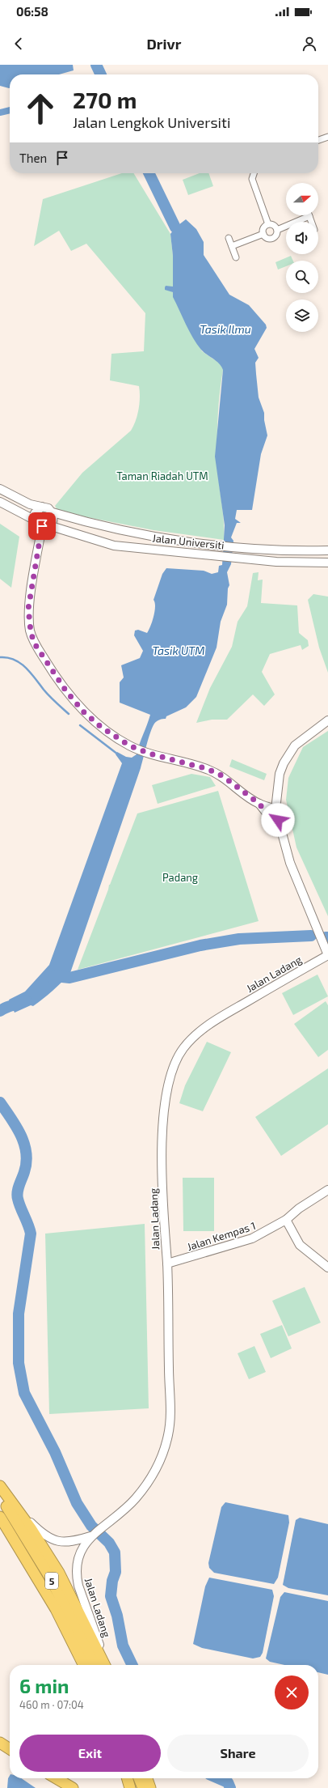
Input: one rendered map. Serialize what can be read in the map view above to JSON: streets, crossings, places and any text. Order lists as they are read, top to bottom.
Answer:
{
  "streets": {
    "highway": ["5"],
    "street": ["Jalan Universiti", "Jalan Ladang", "Jalan Kempas 1"]
  },
  "crossings": [
    ["Jalan Ladang", "Jalan Kempas 1"]
  ],
  "water": ["Tasik Ilmu", "Tasik UTM"],
  "parks": ["Taman Riadah UTM", "Padang"],
  "north": "right",
  "page": {
    "status": "06:58",
    "header": "Drivr",
    "turn": ["270 m", "Jalan Lengkok Universiti"],
    "then": "Then",
    "heading": ["6 min", "460 m · 07:04"],
    "buttons": ["Exit", "Share"]
  }
}
